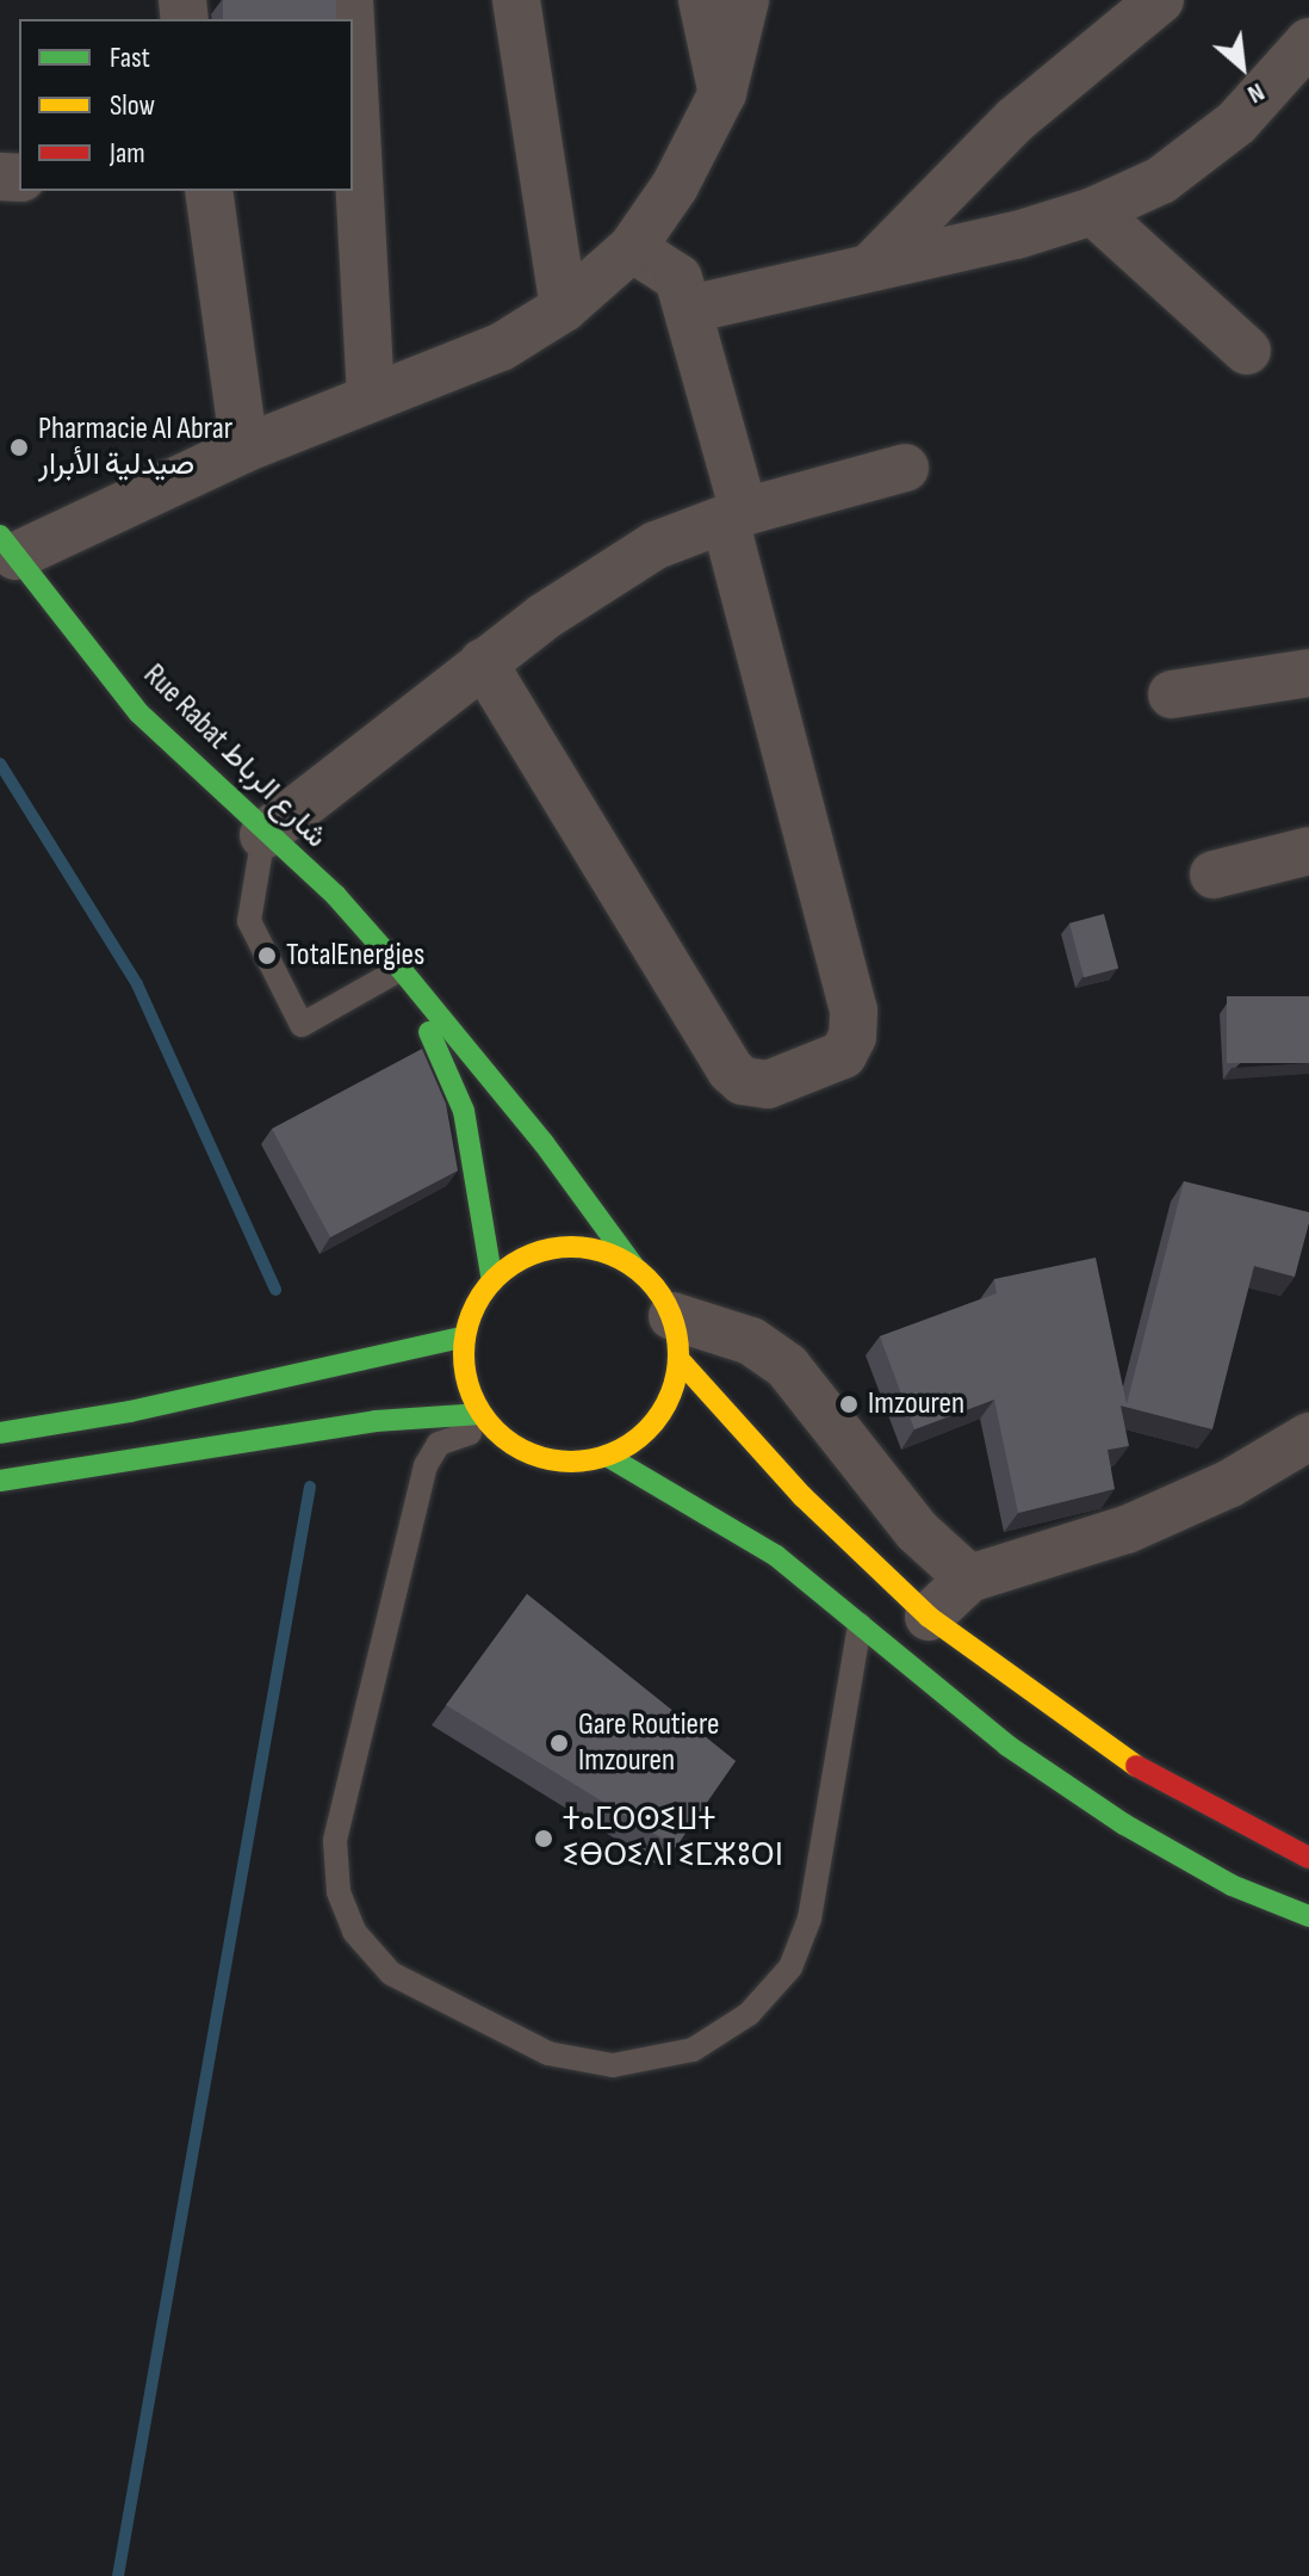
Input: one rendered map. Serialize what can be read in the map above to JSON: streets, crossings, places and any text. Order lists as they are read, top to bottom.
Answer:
{
  "streets": {
    "main road": ["Rue Rabat شارع الرباط"]
  },
  "places": [
    "Pharmacie Al Abrar صيدلية الأبرار",
    "TotalEnergies",
    "Imzouren",
    "Gare Routiere Imzouren",
    "ⵜⴰⵎⵔⵙⵉⵡⵜ ⵉⴱⵔⵉⴷⵏ ⵉⵎⵣⵓⵔⵏ"
  ],
  "legend": ["Fast", "Slow", "Jam"],
  "north": "bottom right"
}
